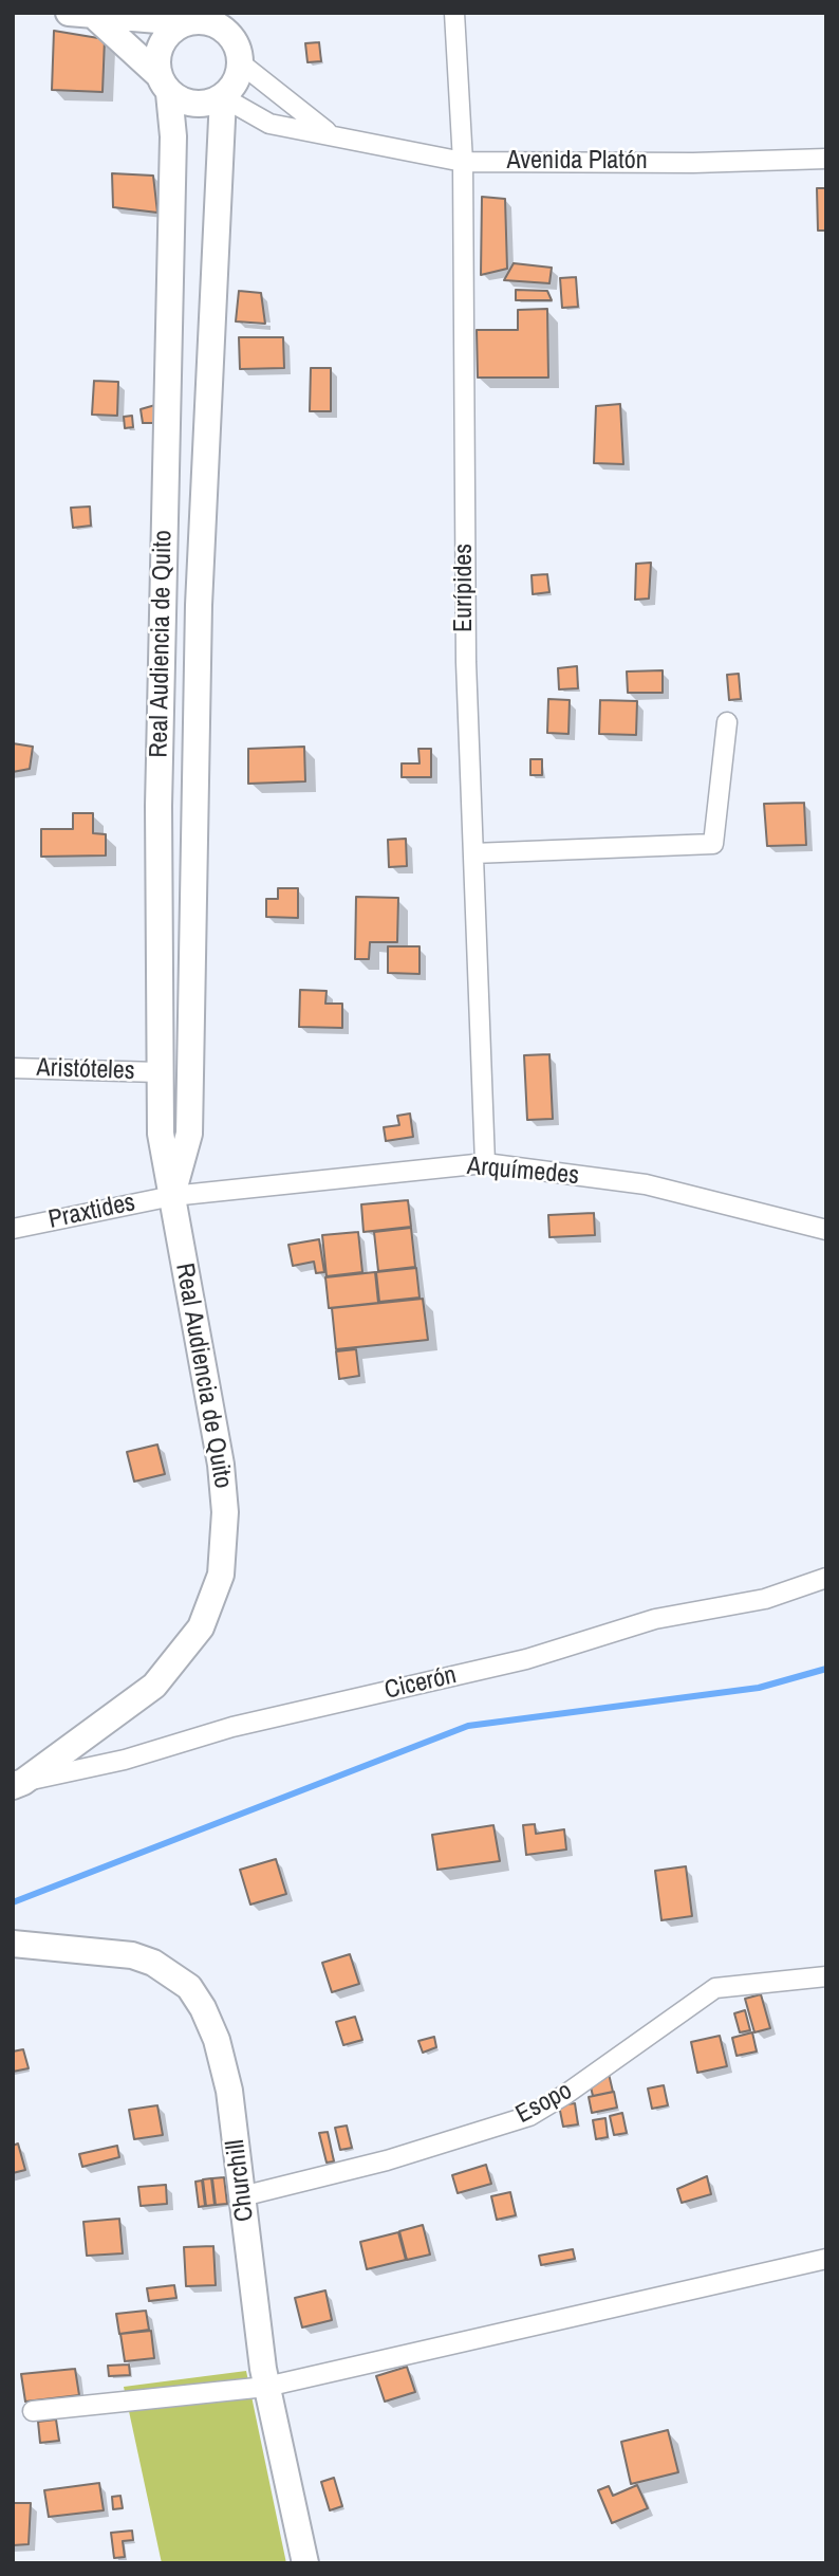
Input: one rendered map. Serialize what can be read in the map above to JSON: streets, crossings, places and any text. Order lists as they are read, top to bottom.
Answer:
{
  "streets": {
    "main road": ["Real Audiencia de Quito", "Churchill"],
    "street": [
      "Avenida Platón",
      "Eurípides",
      "Aristóteles",
      "Arquímedes",
      "Praxtides",
      "Cicerón",
      "Esopo"
    ]
  },
  "crossings": [
    ["Avenida Platón", "Eurípides"],
    ["Avenida Platón", "Real Audiencia de Quito"],
    ["Eurípides", "Arquímedes"],
    ["Real Audiencia de Quito", "Aristóteles"],
    ["Real Audiencia de Quito", "Arquímedes"],
    ["Real Audiencia de Quito", "Praxtides"],
    ["Real Audiencia de Quito", "Cicerón"],
    ["Arquímedes", "Praxtides"],
    ["Esopo", "Churchill"]
  ]
}
